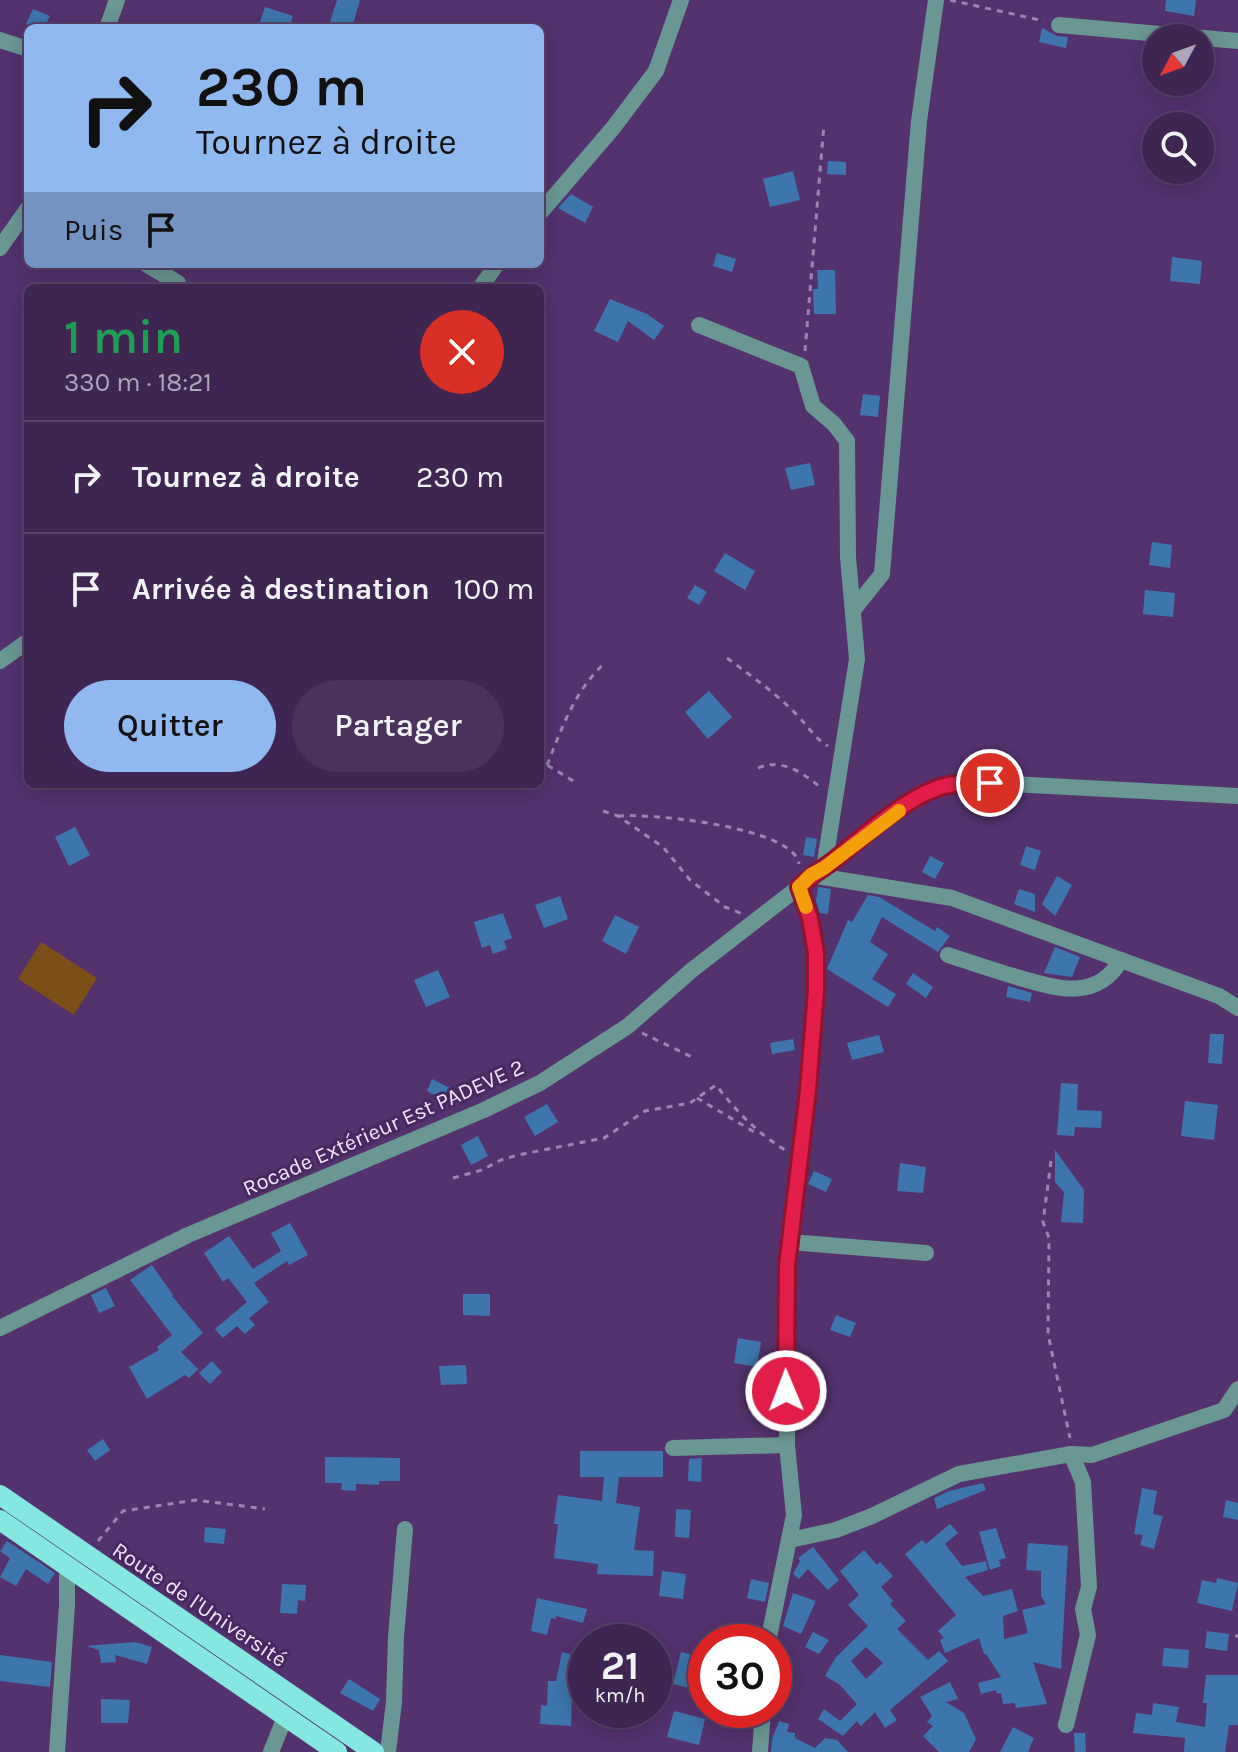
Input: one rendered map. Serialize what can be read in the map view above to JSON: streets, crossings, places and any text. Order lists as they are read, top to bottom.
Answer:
{
  "streets": {
    "main road": ["Route de l'Université"],
    "street": ["Rocade Extérieur Est PADEVE 2"]
  },
  "north": "bottom left",
  "page": {
    "turn": ["230 m", "Tournez à droite"],
    "then": "Puis",
    "heading": ["1 min", "330 m · 18:21"],
    "list": [
      {
        "name": "Tournez à droite",
        "value": "230 m"
      },
      {
        "name": "Arrivée à destination",
        "value": "100 m"
      }
    ],
    "buttons": ["Quitter", "Partager"],
    "speed": "21 km/h",
    "limit": "30"
  }
}
